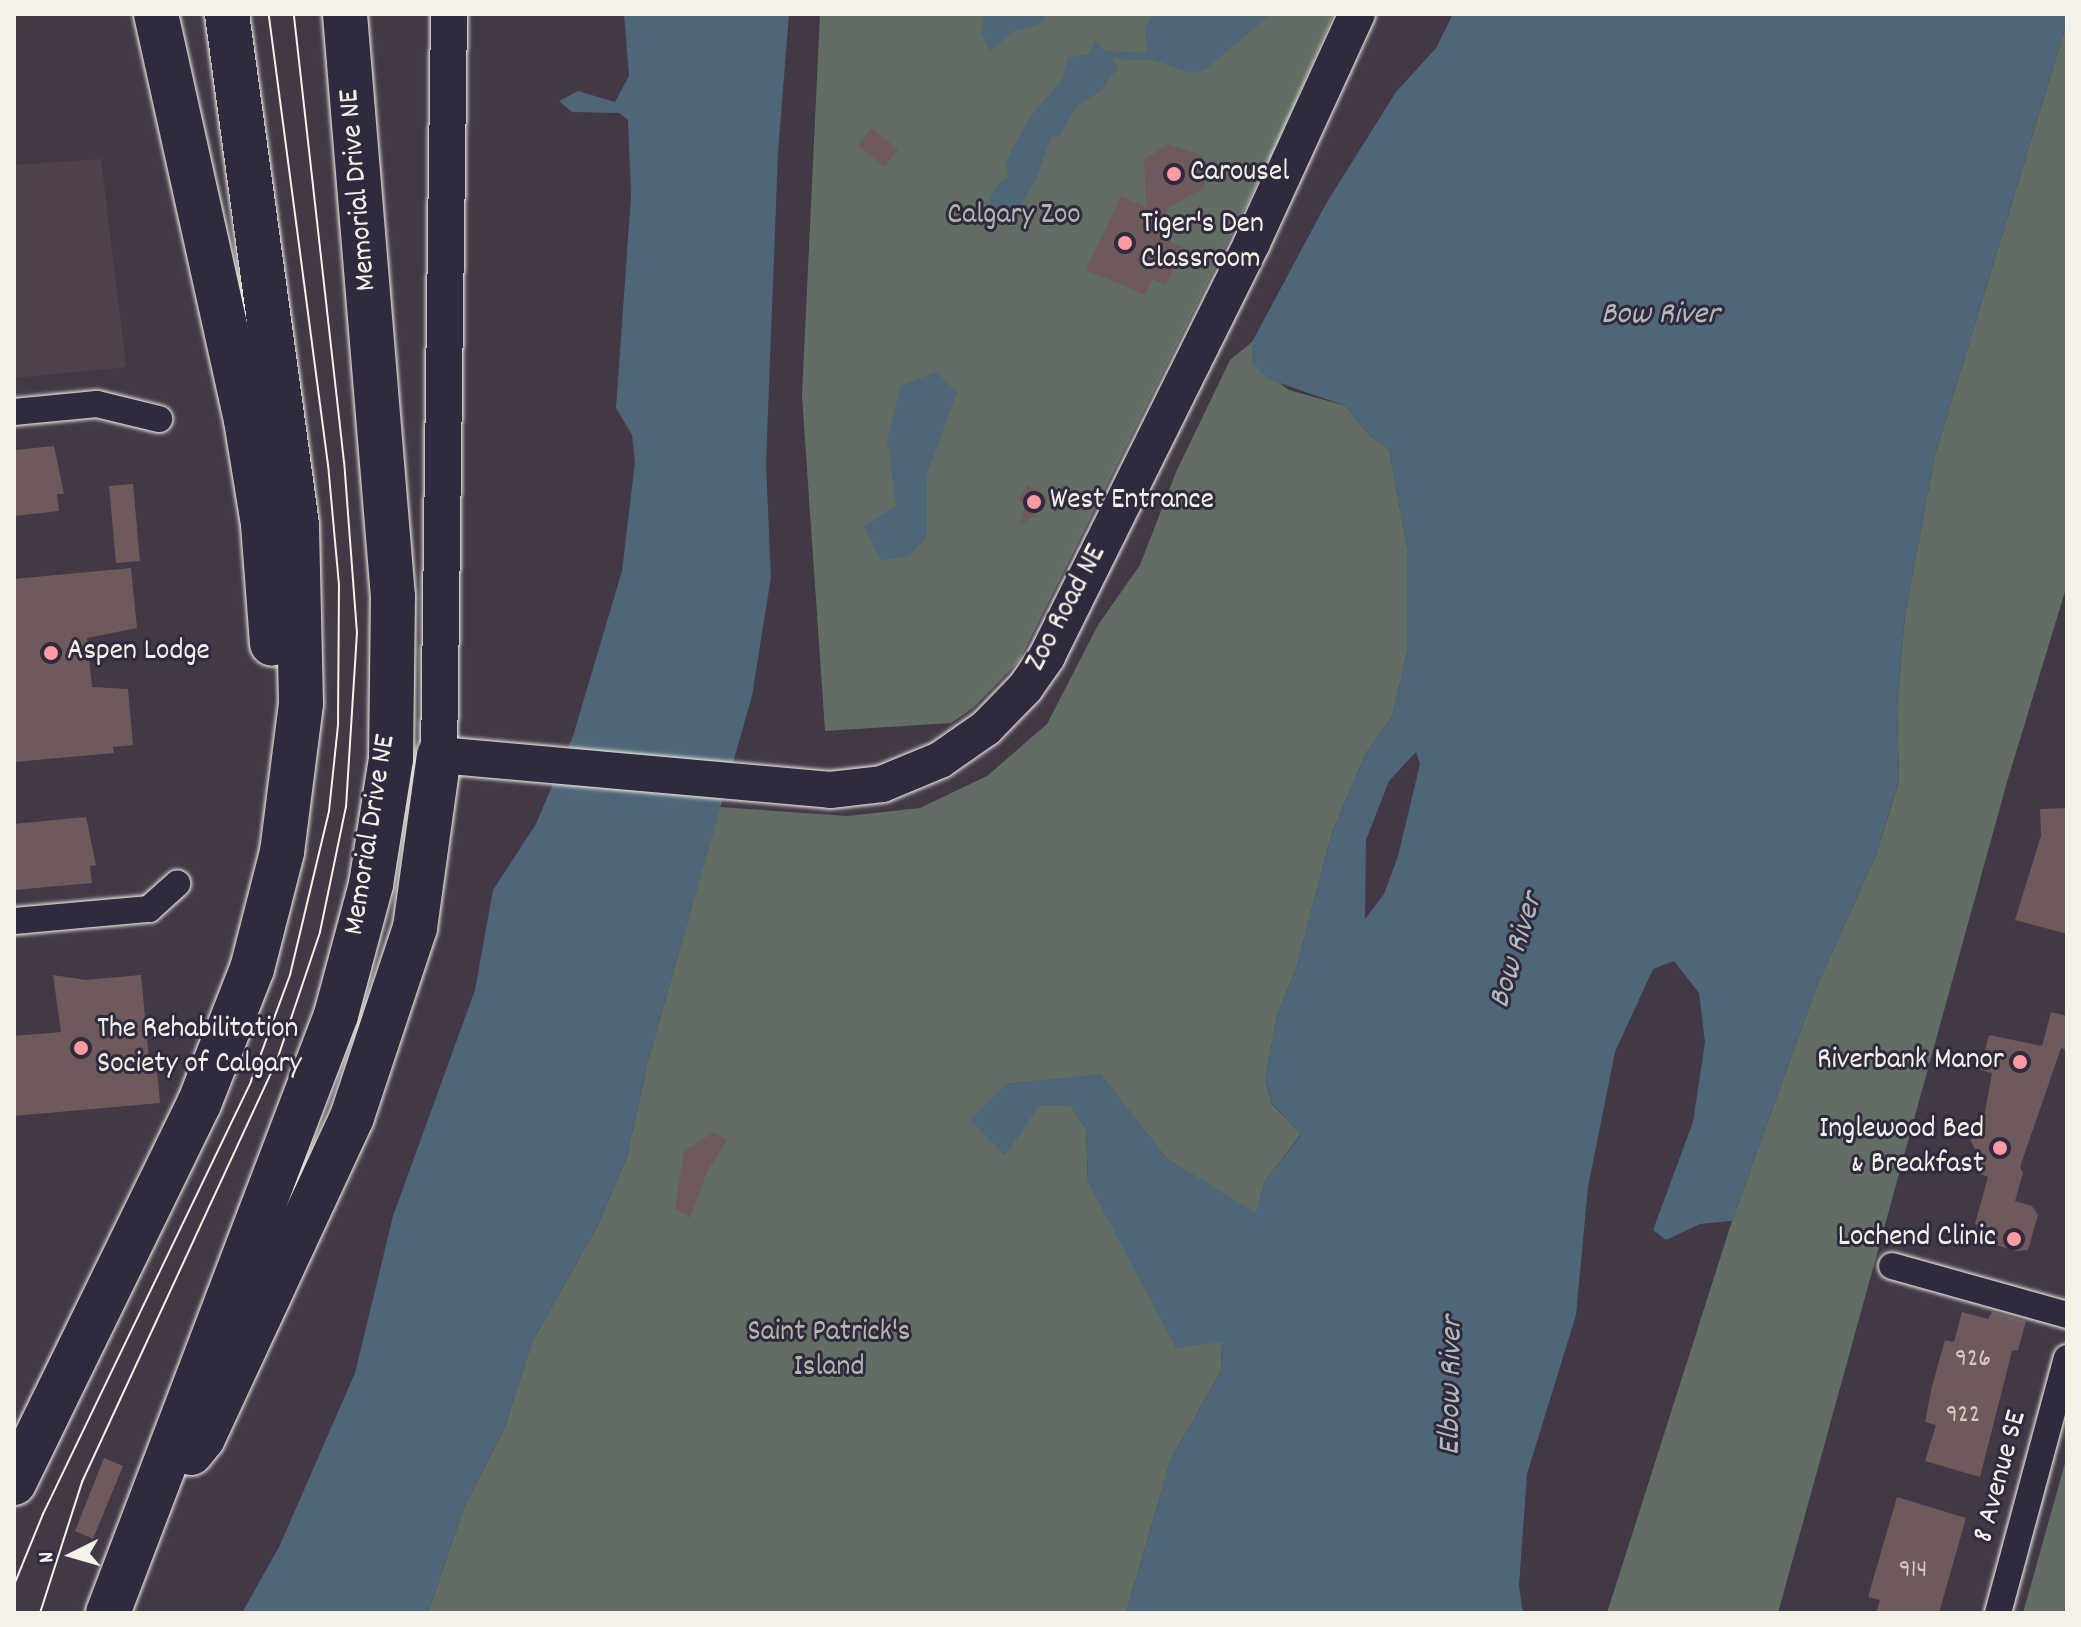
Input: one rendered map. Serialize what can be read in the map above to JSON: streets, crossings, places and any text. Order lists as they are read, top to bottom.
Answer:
{
  "streets": {
    "highway": ["Memorial Drive NE"],
    "street": ["Zoo Road NE", "8 Avenue SE"]
  },
  "water": ["Bow River", "Elbow River"],
  "parks": ["Calgary Zoo", "Saint Patrick's Island"],
  "places": [
    "Carousel",
    "Tiger's Den Classroom",
    "West Entrance",
    "Aspen Lodge",
    "The Rehabilitation Society of Calgary",
    "Riverbank Manor",
    "Inglewood Bed & Breakfast",
    "Lochend Clinic"
  ],
  "house_numbers": ["926", "922", "914"],
  "north": "left"
}
